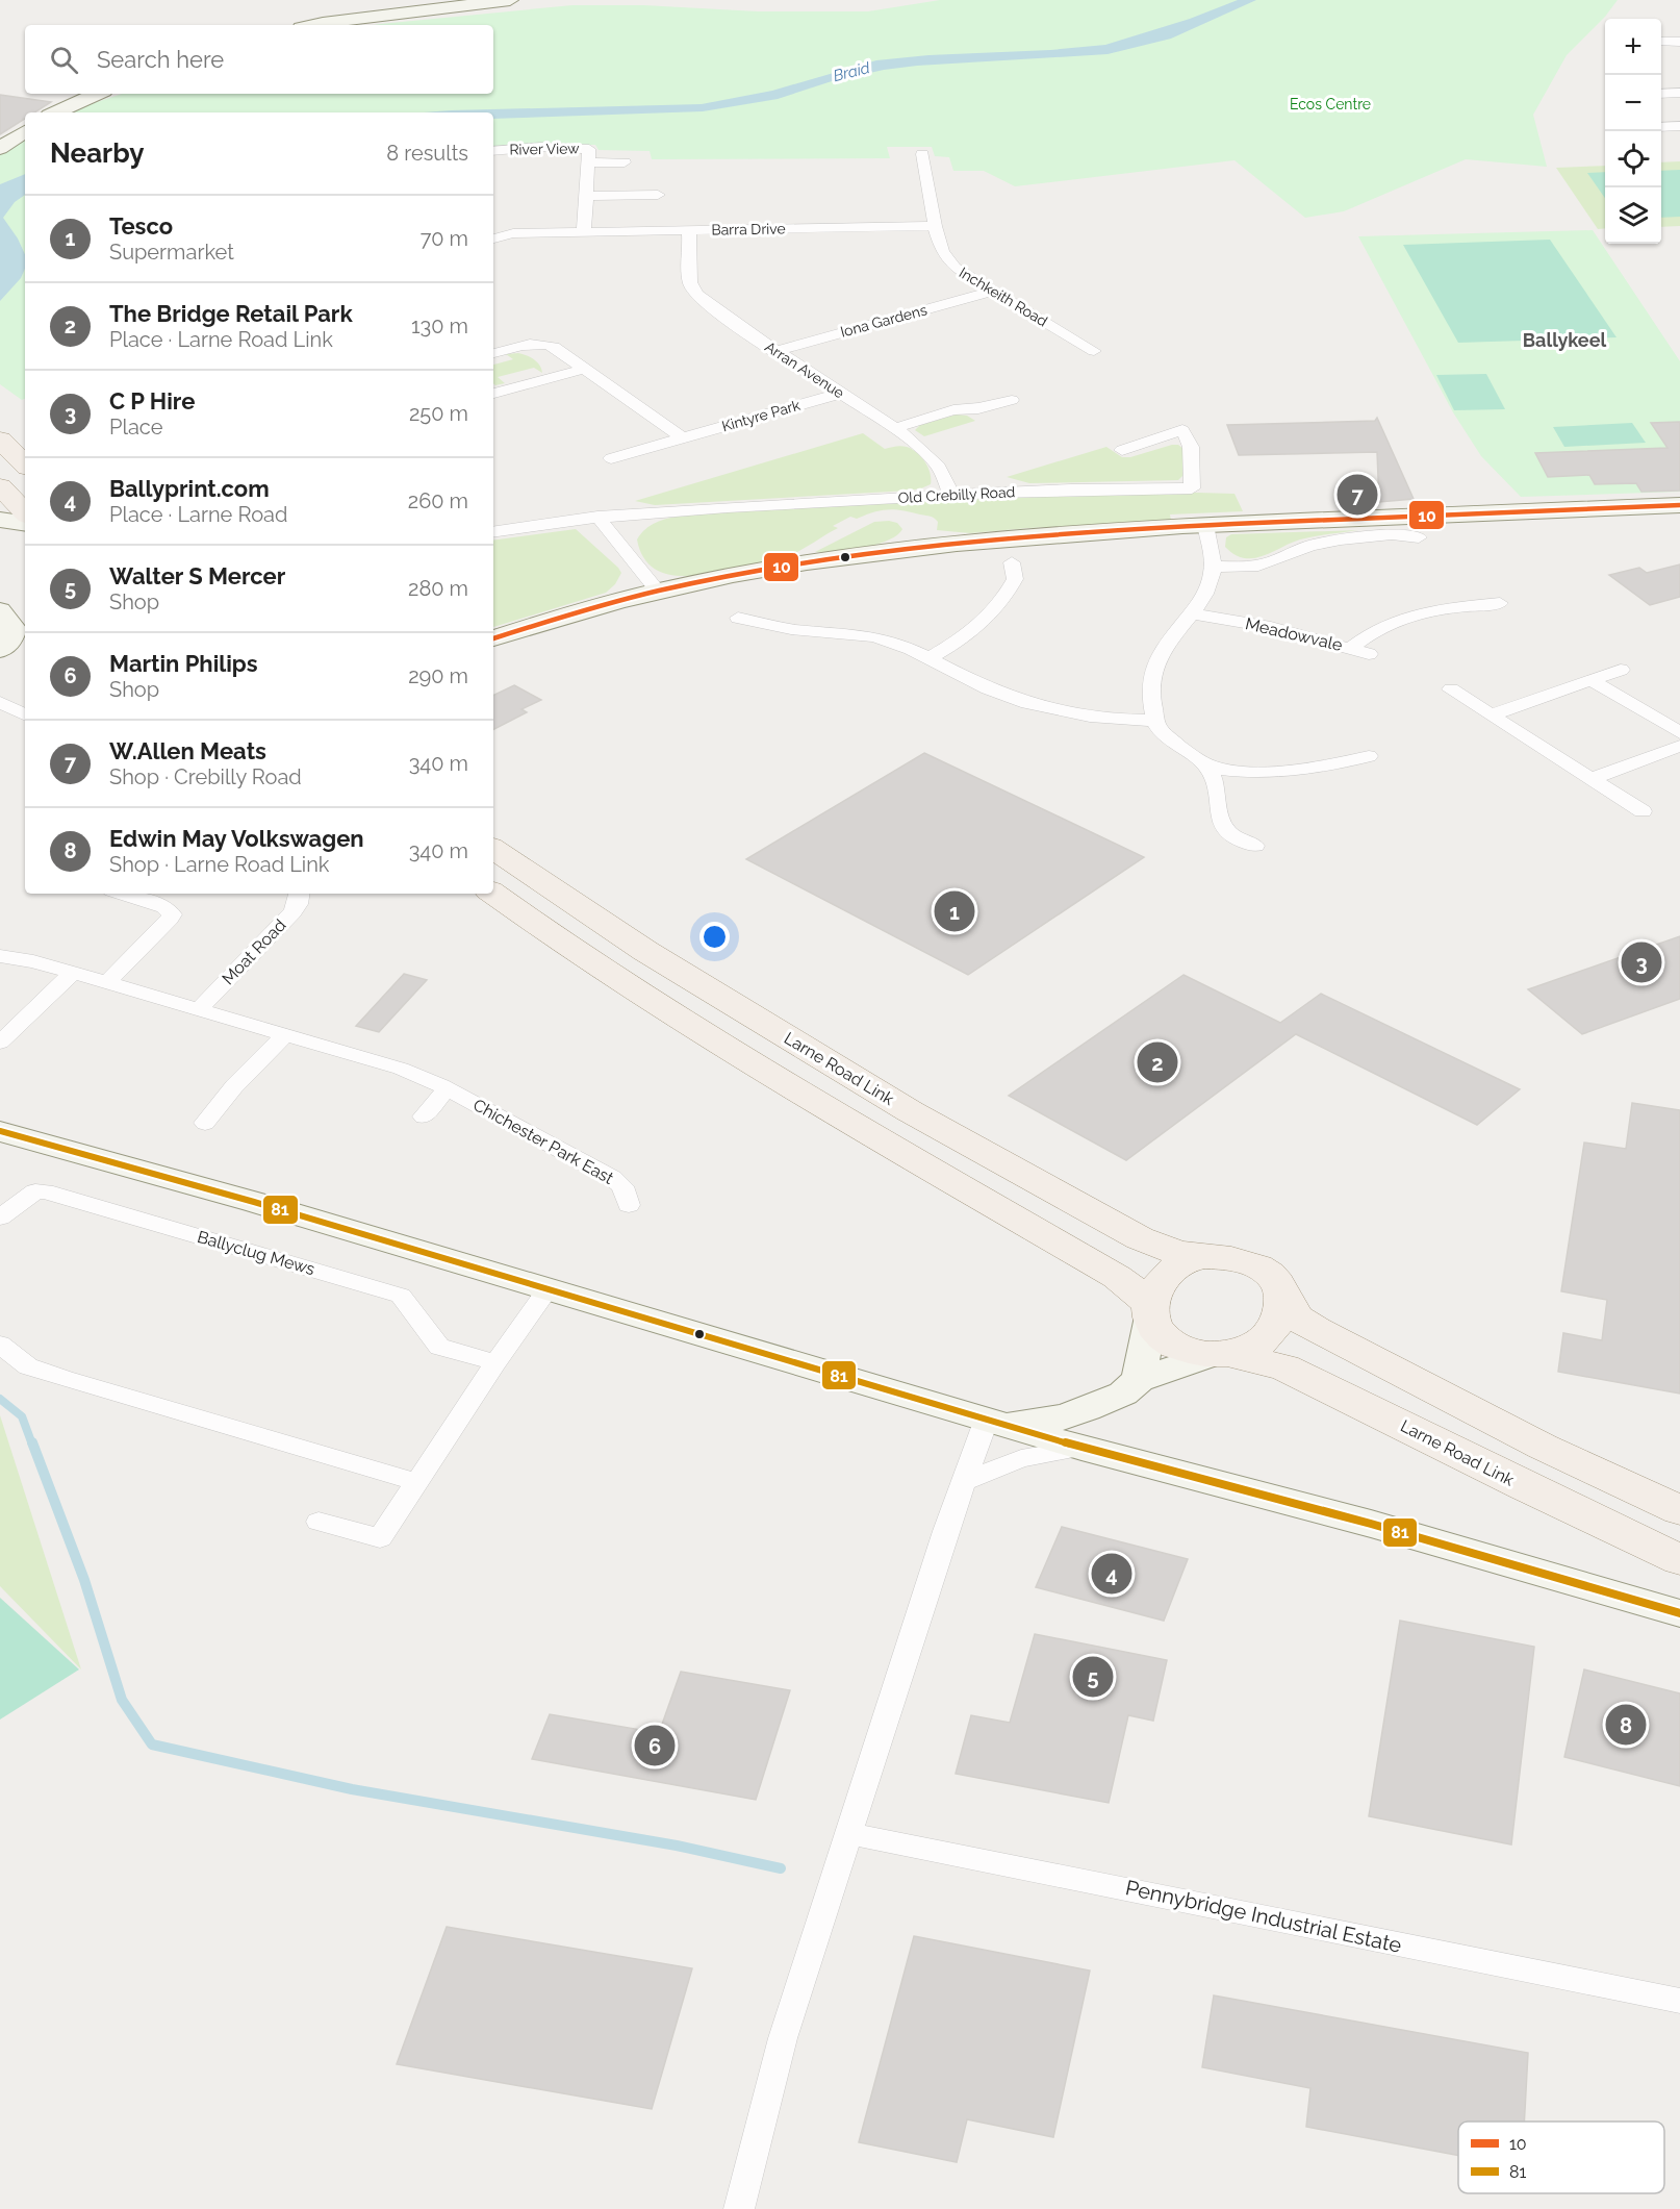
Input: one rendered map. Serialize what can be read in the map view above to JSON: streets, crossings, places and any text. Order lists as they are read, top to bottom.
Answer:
{
  "streets": {
    "main road": ["Larne Road Link"],
    "street": [
      "River View",
      "Barra Drive",
      "Inchkeith Road",
      "Iona Gardens",
      "Arran Avenue",
      "Kintyre Park",
      "Old Crebilly Road",
      "Meadowvale",
      "Moat Road",
      "Chichester Park East",
      "Ballyclug Mews",
      "Pennybridge Industrial Estate"
    ]
  },
  "crossings": [
    ["River View", "Barra Drive"],
    ["Barra Drive", "Inchkeith Road"],
    ["Barra Drive", "Arran Avenue"],
    ["Inchkeith Road", "Iona Gardens"],
    ["Iona Gardens", "Arran Avenue"],
    ["Arran Avenue", "Kintyre Park"],
    ["Arran Avenue", "Old Crebilly Road"],
    ["Moat Road", "Chichester Park East"]
  ],
  "districts": ["Ballykeel"],
  "water": ["Braid"],
  "parks": ["Ecos Centre"],
  "lines": ["transit line 10", "transit line 81"],
  "legend": ["10", "81"],
  "page": {
    "map_buttons": ["+", "−"],
    "search": "Search here",
    "heading": ["Nearby", "8 results"],
    "list": [
      {
        "mark": "1",
        "name": "Tesco",
        "note": "Supermarket",
        "value": "70 m"
      },
      {
        "mark": "2",
        "name": "The Bridge Retail Park",
        "note": "Place · Larne Road Link",
        "value": "130 m"
      },
      {
        "mark": "3",
        "name": "C P Hire",
        "note": "Place",
        "value": "250 m"
      },
      {
        "mark": "4",
        "name": "Ballyprint.com",
        "note": "Place · Larne Road",
        "value": "260 m"
      },
      {
        "mark": "5",
        "name": "Walter S Mercer",
        "note": "Shop",
        "value": "280 m"
      },
      {
        "mark": "6",
        "name": "Martin Philips",
        "note": "Shop",
        "value": "290 m"
      },
      {
        "mark": "7",
        "name": "W.Allen Meats",
        "note": "Shop · Crebilly Road",
        "value": "340 m"
      },
      {
        "mark": "8",
        "name": "Edwin May Volkswagen",
        "note": "Shop · Larne Road Link",
        "value": "340 m"
      }
    ],
    "pins": [
      "7",
      "1",
      "3",
      "2",
      "4",
      "5",
      "8",
      "6"
    ]
  }
}
